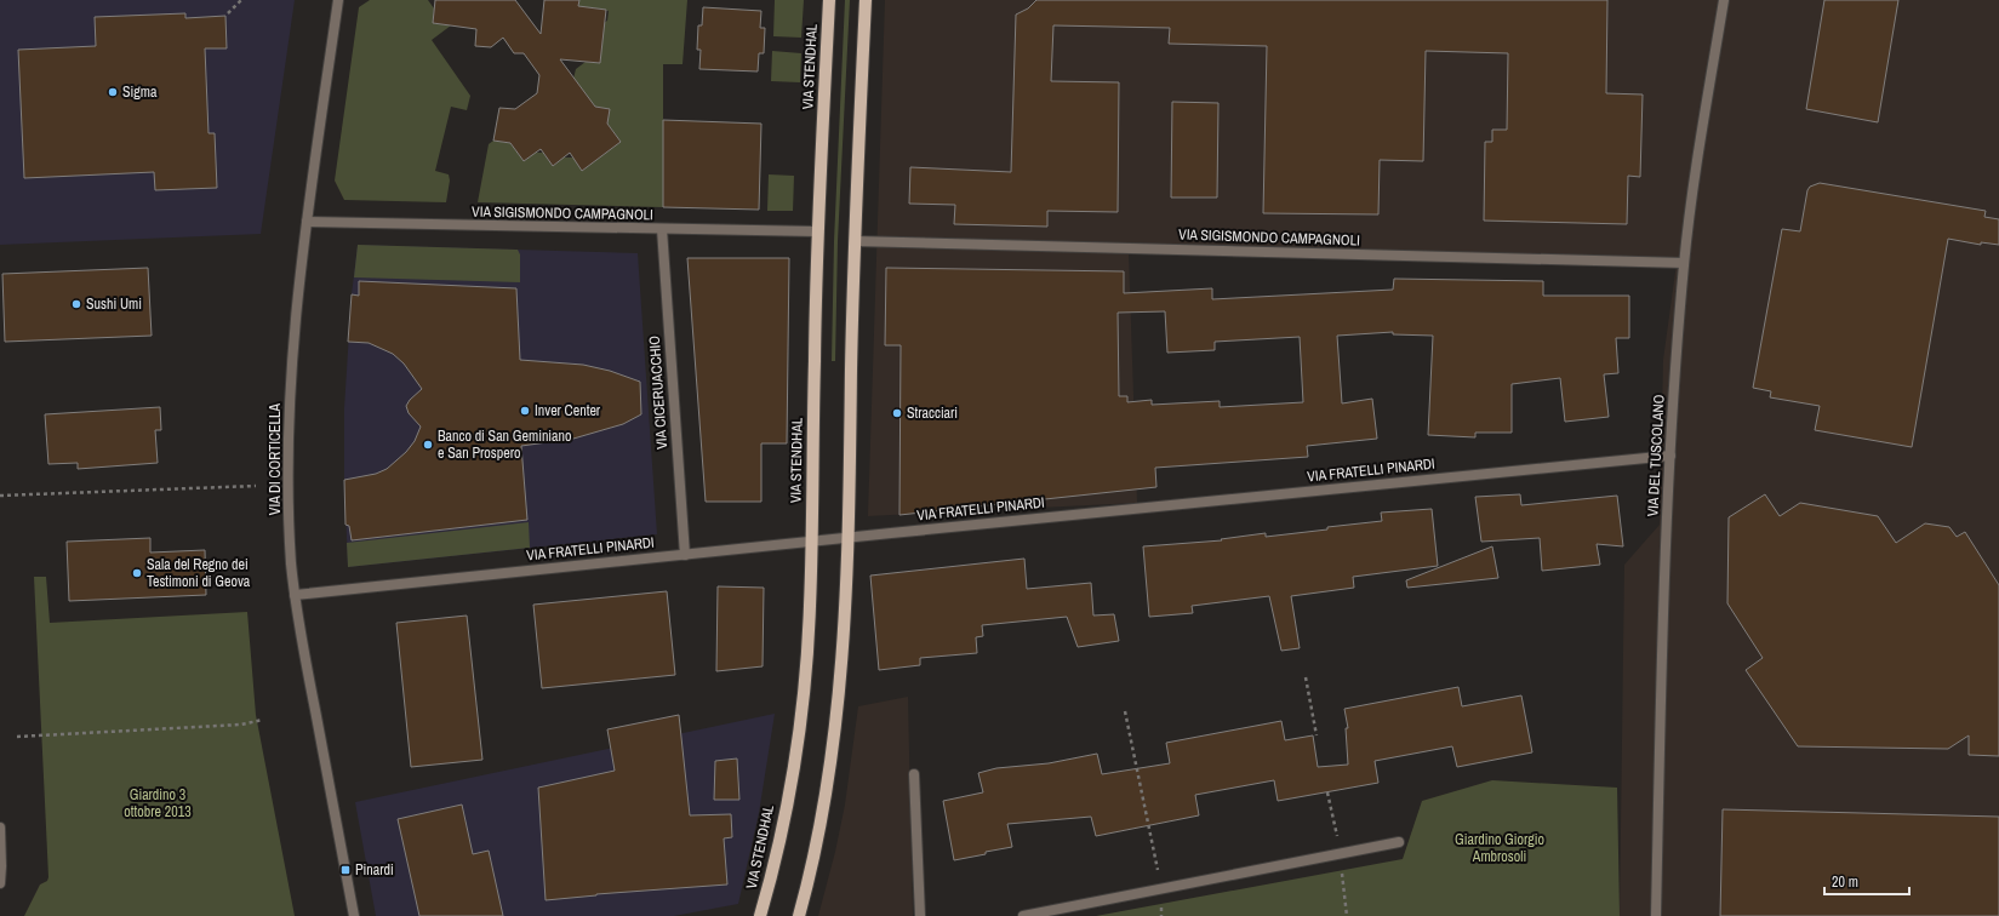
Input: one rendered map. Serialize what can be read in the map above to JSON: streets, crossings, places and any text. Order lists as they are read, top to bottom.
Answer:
{
  "streets": {
    "main road": ["VIA STENDHAL"],
    "street": [
      "VIA SIGISMONDO CAMPAGNOLI",
      "VIA CICERUACCHIO",
      "VIA DEL TUSCOLANO",
      "VIA DI CORTICELLA",
      "VIA FRATELLI PINARDI"
    ]
  },
  "crossings": [
    ["VIA STENDHAL", "VIA SIGISMONDO CAMPAGNOLI"],
    ["VIA STENDHAL", "VIA FRATELLI PINARDI"],
    ["VIA SIGISMONDO CAMPAGNOLI", "VIA CICERUACCHIO"],
    ["VIA SIGISMONDO CAMPAGNOLI", "VIA DEL TUSCOLANO"],
    ["VIA SIGISMONDO CAMPAGNOLI", "VIA DI CORTICELLA"],
    ["VIA CICERUACCHIO", "VIA FRATELLI PINARDI"],
    ["VIA DEL TUSCOLANO", "VIA FRATELLI PINARDI"],
    ["VIA DI CORTICELLA", "VIA FRATELLI PINARDI"]
  ],
  "parks": ["Giardino 3 ottobre 2013", "Giardino Giorgio Ambrosoli"],
  "places": {
    "other": [
      "Sigma",
      "Sushi Umi",
      "Inver Center",
      "Stracciari",
      "Banco di San Geminiano e San Prospero",
      "Sala del Regno dei Testimoni di Geova"
    ],
    "transit": ["Pinardi"]
  },
  "scale_bar": "20 m"
}
